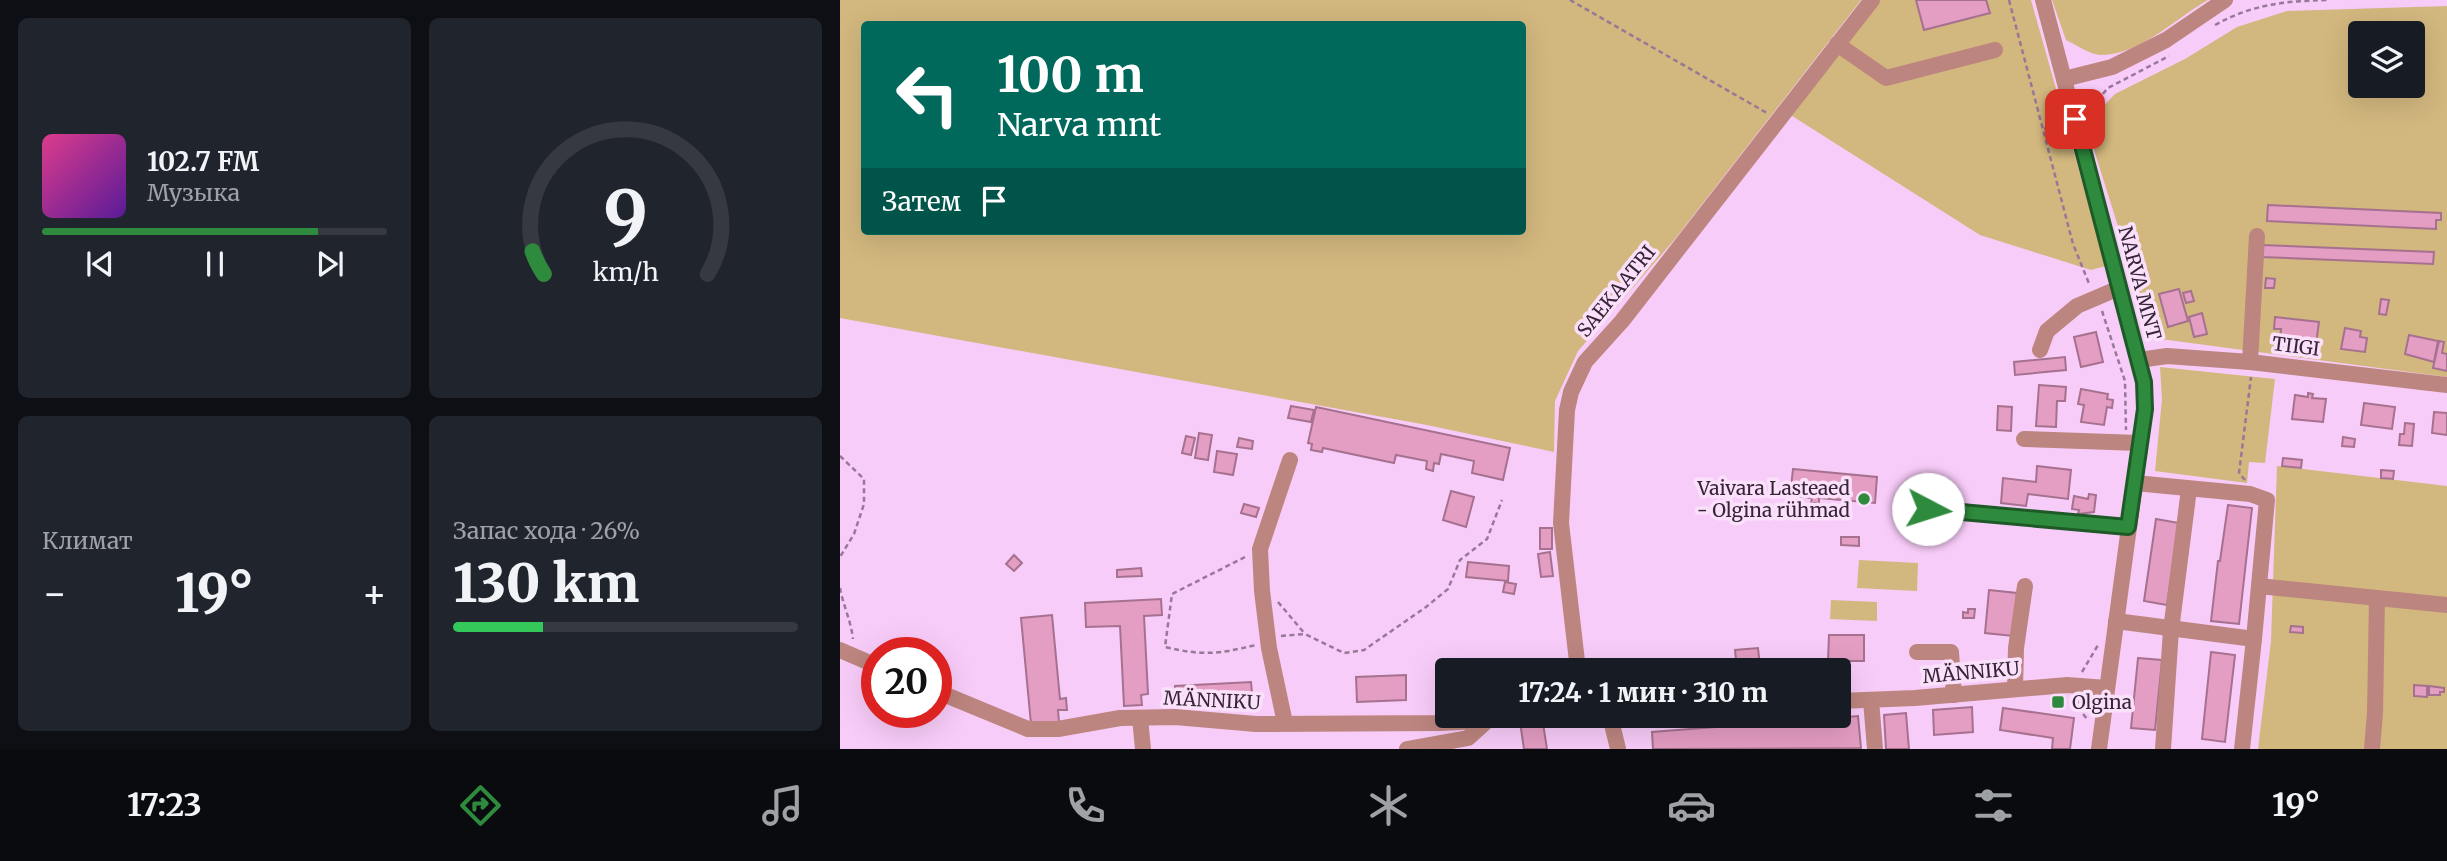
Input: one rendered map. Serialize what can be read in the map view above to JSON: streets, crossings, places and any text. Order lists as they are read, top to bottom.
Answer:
{
  "streets": {
    "street": [
      "NARVA MNT",
      "SAEKAATRI",
      "TIIGI",
      "MÄNNIKU"
    ]
  },
  "crossings": [
    ["NARVA MNT", "TIIGI"],
    ["NARVA MNT", "MÄNNIKU"]
  ],
  "places": {
    "other": ["Vaivara Lasteaed - Olgina rühmad"],
    "transit": ["Olgina"]
  },
  "page": {
    "turn": ["100 m", "Narva mnt"],
    "song": ["102.7 FM", "Музыка"],
    "then": "Затем",
    "tile": [
      "Климат",
      ["Запас хода · 26%", "130 km"]
    ],
    "heat": ["−", "19°", "+"],
    "limit": "20",
    "trip": "17:24 · 1 мин · 310 m",
    "tabs": ["17:23", "19°"],
    "gauge": ["9", "km/h"]
  }
}
